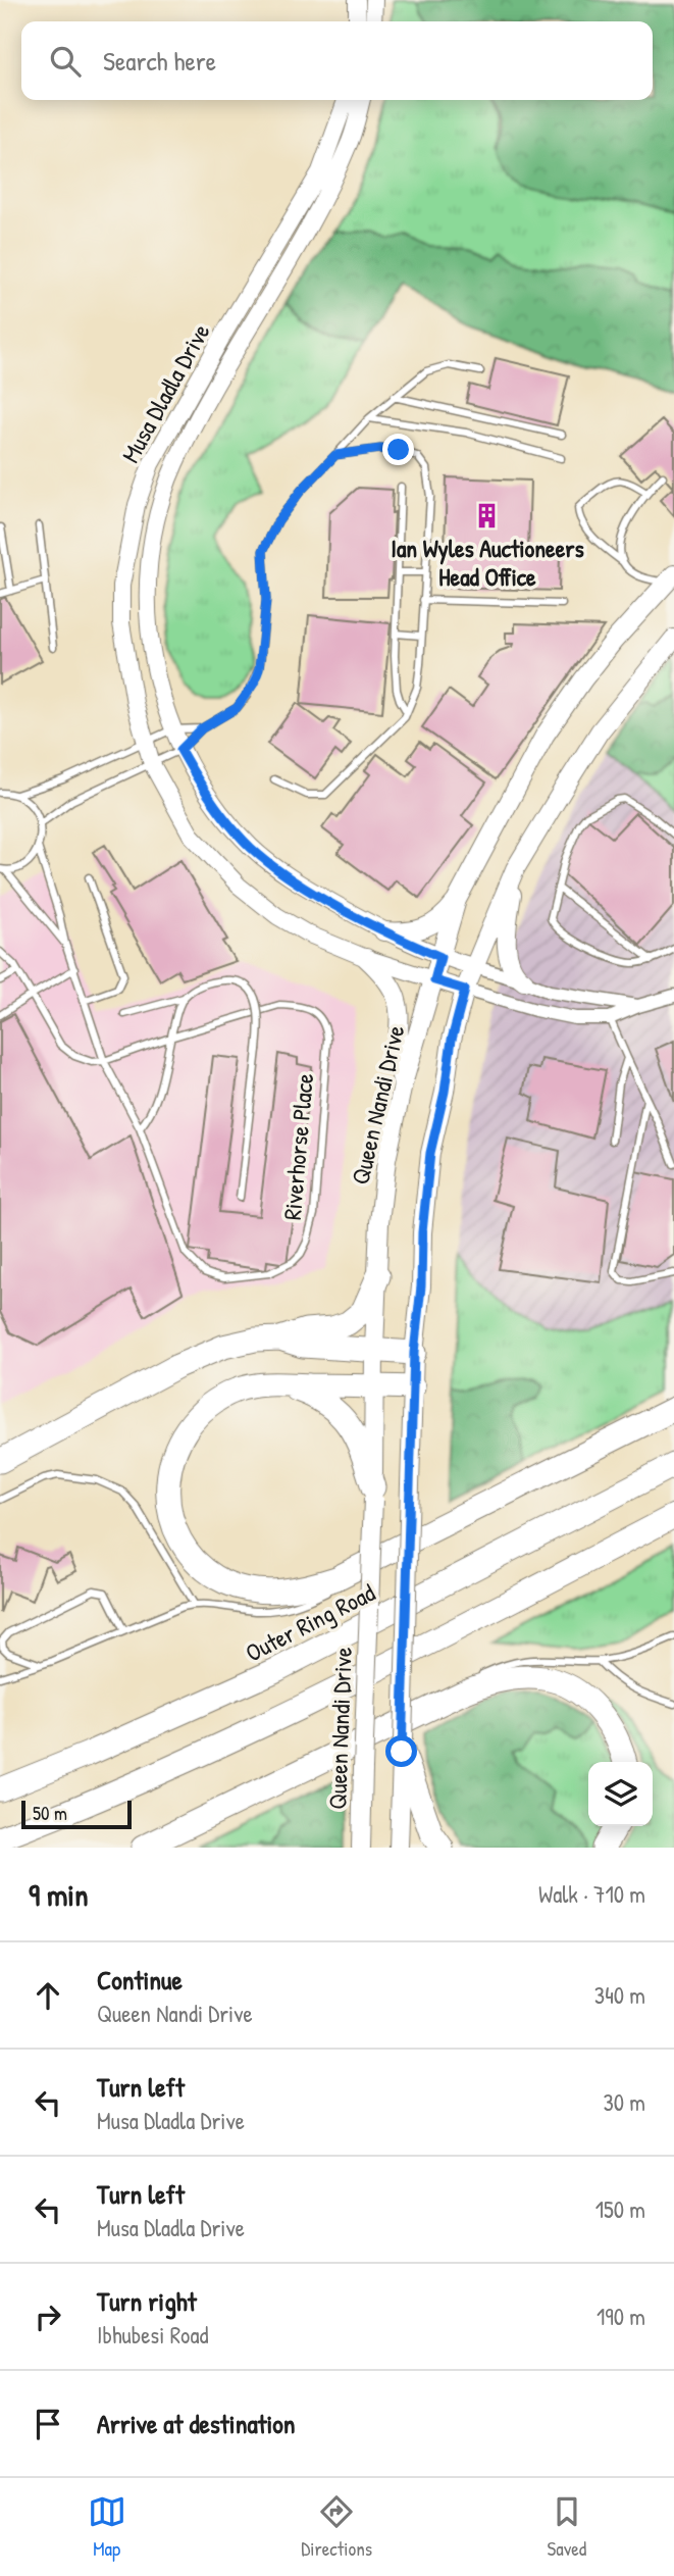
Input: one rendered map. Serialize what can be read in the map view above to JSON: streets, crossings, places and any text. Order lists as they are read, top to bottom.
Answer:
{
  "streets": {
    "highway": ["Outer Ring Road"],
    "main road": ["Queen Nandi Drive"],
    "street": ["Musa Dladla Drive"],
    "lane": ["Riverhorse Place"]
  },
  "crossings": [
    ["Musa Dladla Drive", "Queen Nandi Drive"]
  ],
  "places": {
    "building": ["Ian Wyles Auctioneers Head Office"]
  },
  "scale_bar": "50 m",
  "page": {
    "search": "Search here",
    "scale": "50 m",
    "heading": ["9 min", "Walk · 710 m"],
    "list": [
      ["Continue", "Queen Nandi Drive", "340 m"],
      ["Turn left", "Musa Dladla Drive", "30 m"],
      ["Turn left", "Musa Dladla Drive", "150 m"],
      ["Turn right", "Ibhubesi Road", "190 m"],
      "Arrive at destination"
    ],
    "nav": ["Map", "Directions", "Saved"]
  }
}
